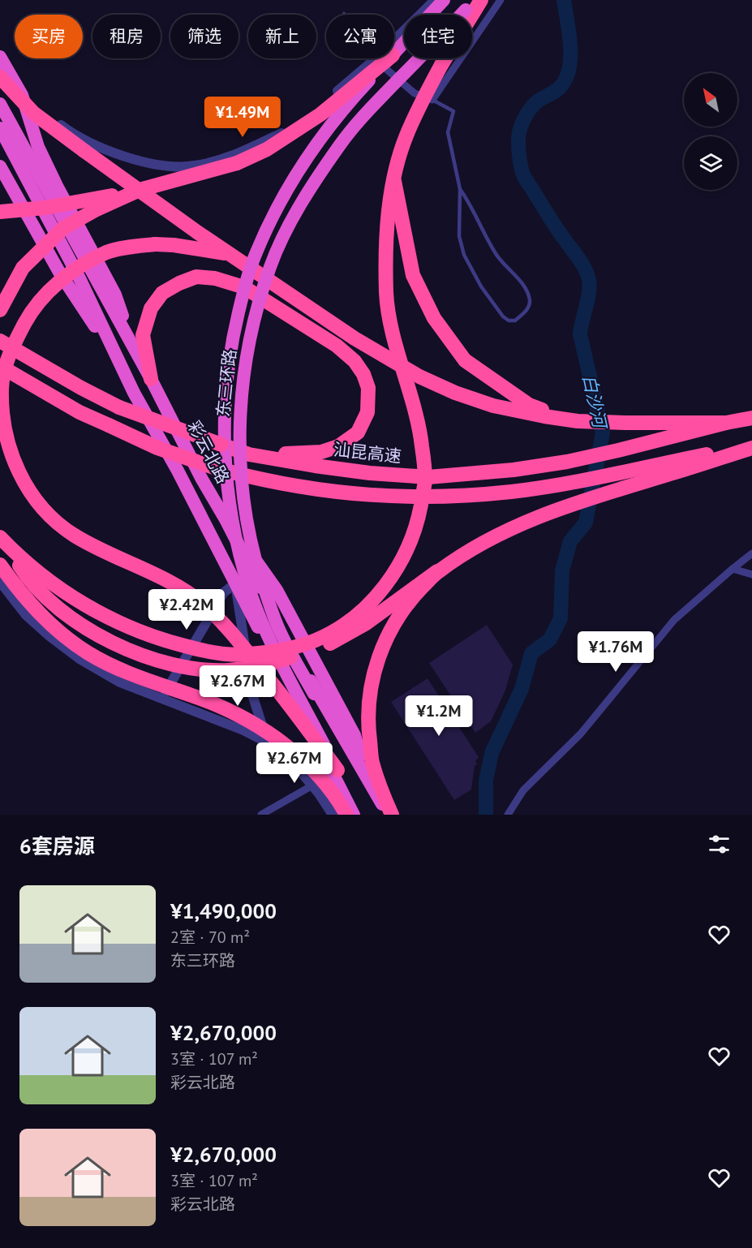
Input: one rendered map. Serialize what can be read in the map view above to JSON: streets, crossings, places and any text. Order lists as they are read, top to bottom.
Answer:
{
  "streets": {
    "highway": ["东三环路", "彩云北路", "汕昆高速"]
  },
  "water": ["白沙河"],
  "north": "top left",
  "page": {
    "chip": [
      "买房",
      "租房",
      "筛选",
      "新上",
      "公寓",
      "住宅"
    ],
    "price": [
      "¥1.49M",
      "¥2.42M",
      "¥1.76M",
      "¥2.67M",
      "¥1.2M",
      "¥2.67M"
    ],
    "heading": "6套房源",
    "list": [
      {
        "name": "¥1,490,000",
        "note": "2室 · 70 m² · 东三环路"
      },
      {
        "name": "¥2,670,000",
        "note": "3室 · 107 m² · 彩云北路"
      },
      {
        "name": "¥2,670,000",
        "note": "3室 · 107 m² · 彩云北路"
      }
    ]
  }
}
